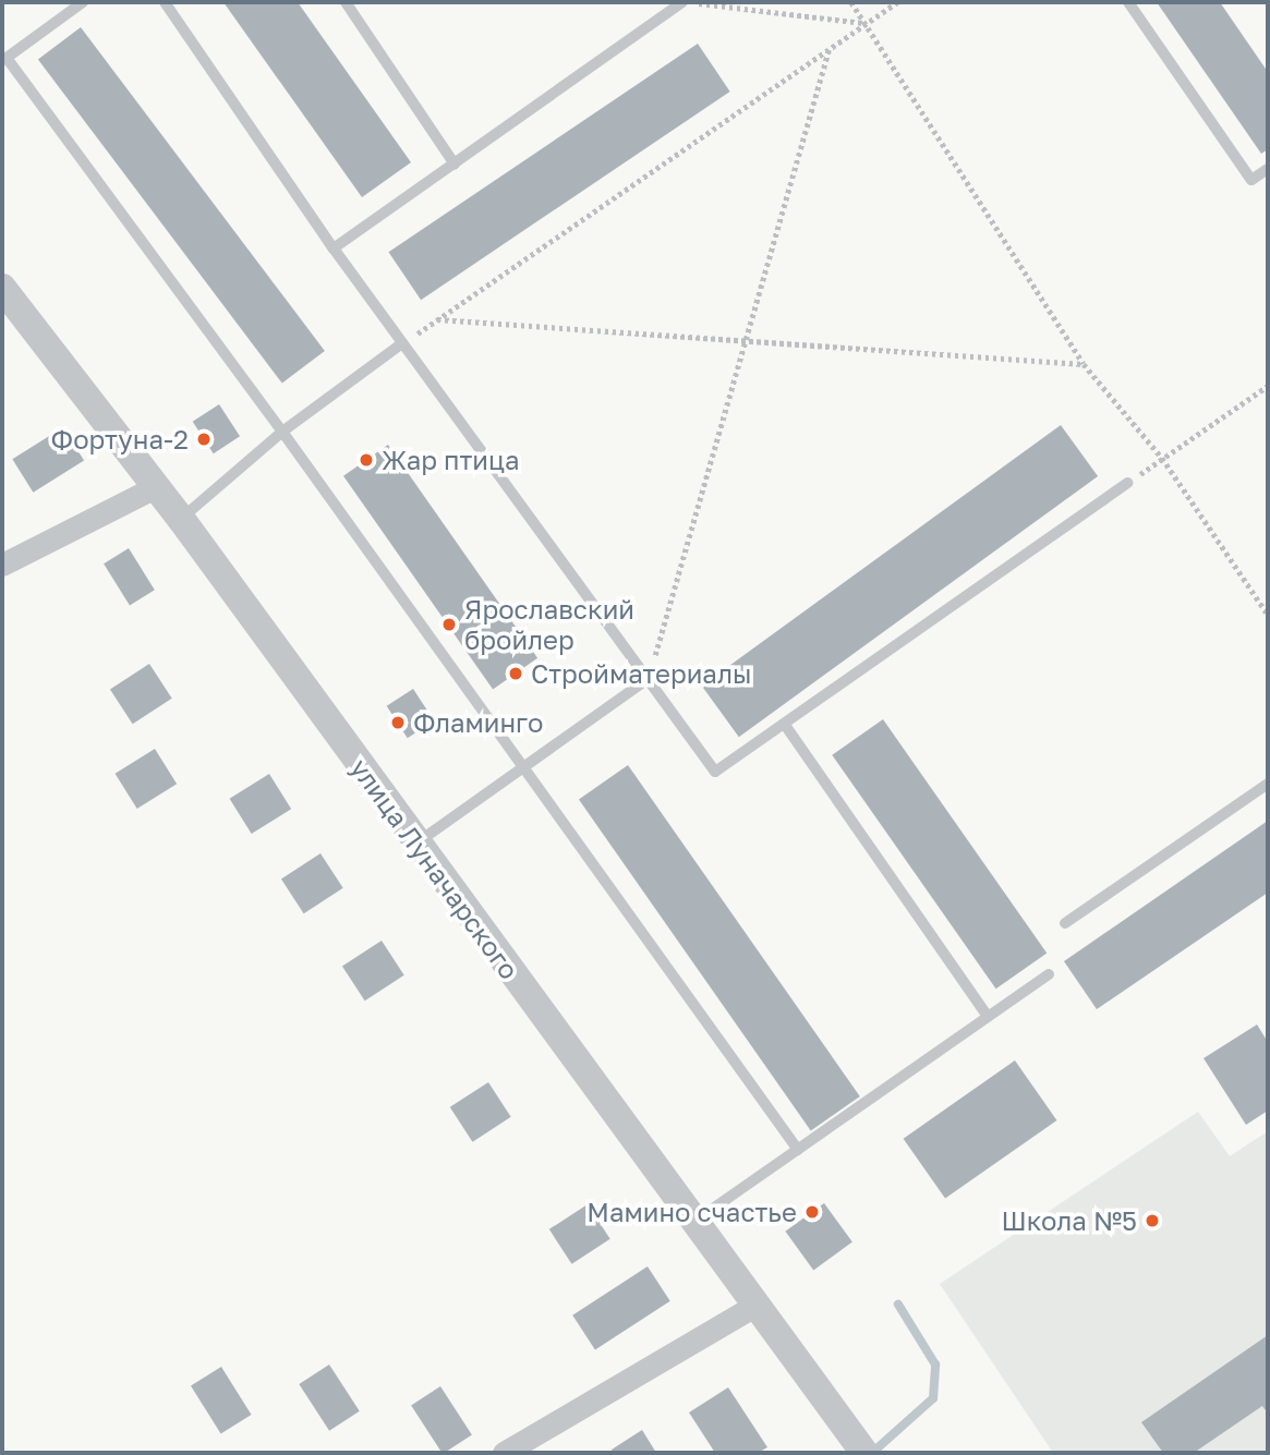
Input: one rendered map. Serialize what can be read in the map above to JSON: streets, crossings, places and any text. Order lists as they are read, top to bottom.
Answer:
{
  "streets": {
    "street": ["улица Луначарского"]
  },
  "places": [
    "Фортуна-2",
    "Жар птица",
    "Ярославский бройлер",
    "Стройматериалы",
    "Фламинго",
    "Мамино счастье",
    "Школа №5"
  ]
}
